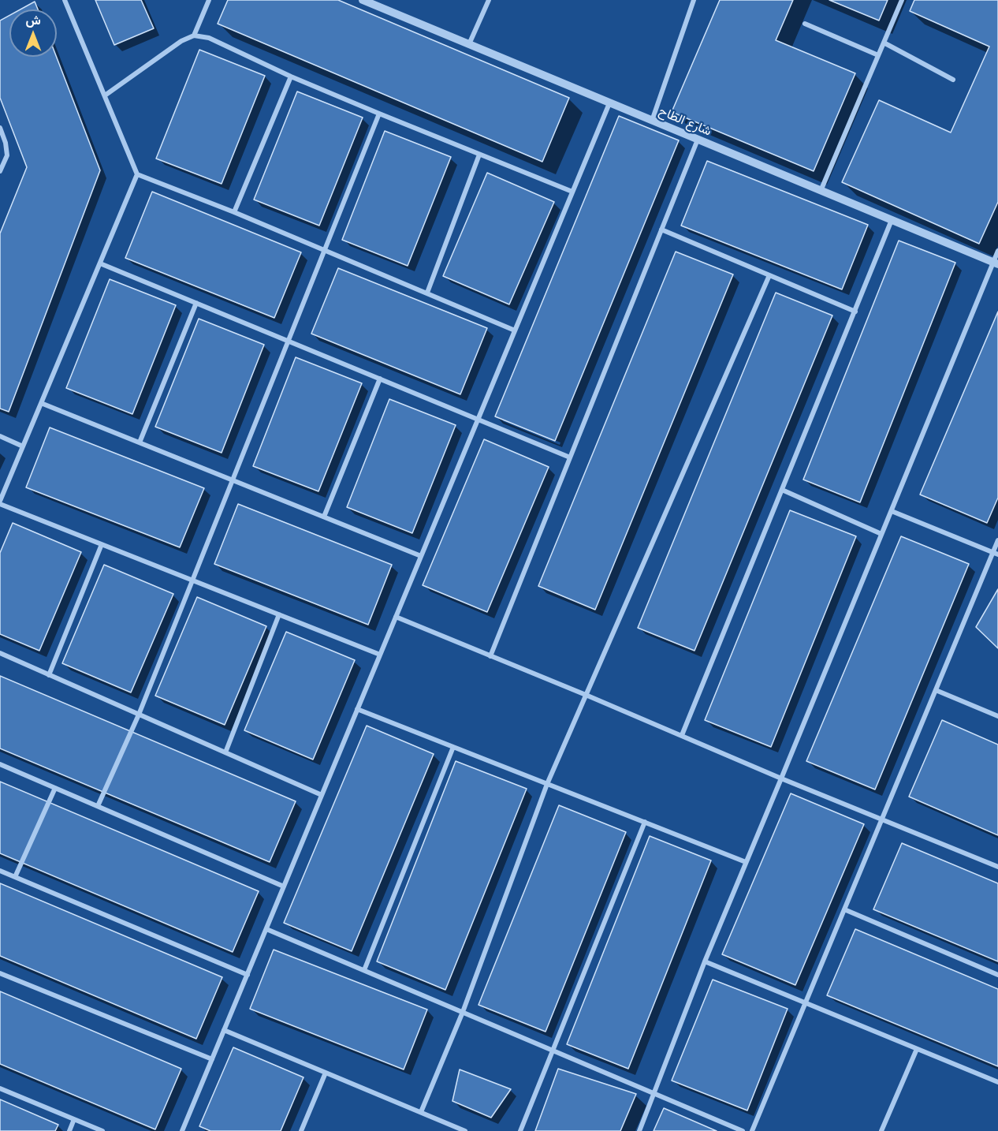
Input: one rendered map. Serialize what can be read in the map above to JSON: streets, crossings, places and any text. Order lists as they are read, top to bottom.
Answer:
{
  "streets": {
    "street": ["شارع الطاح"]
  },
  "north": "top"
}
